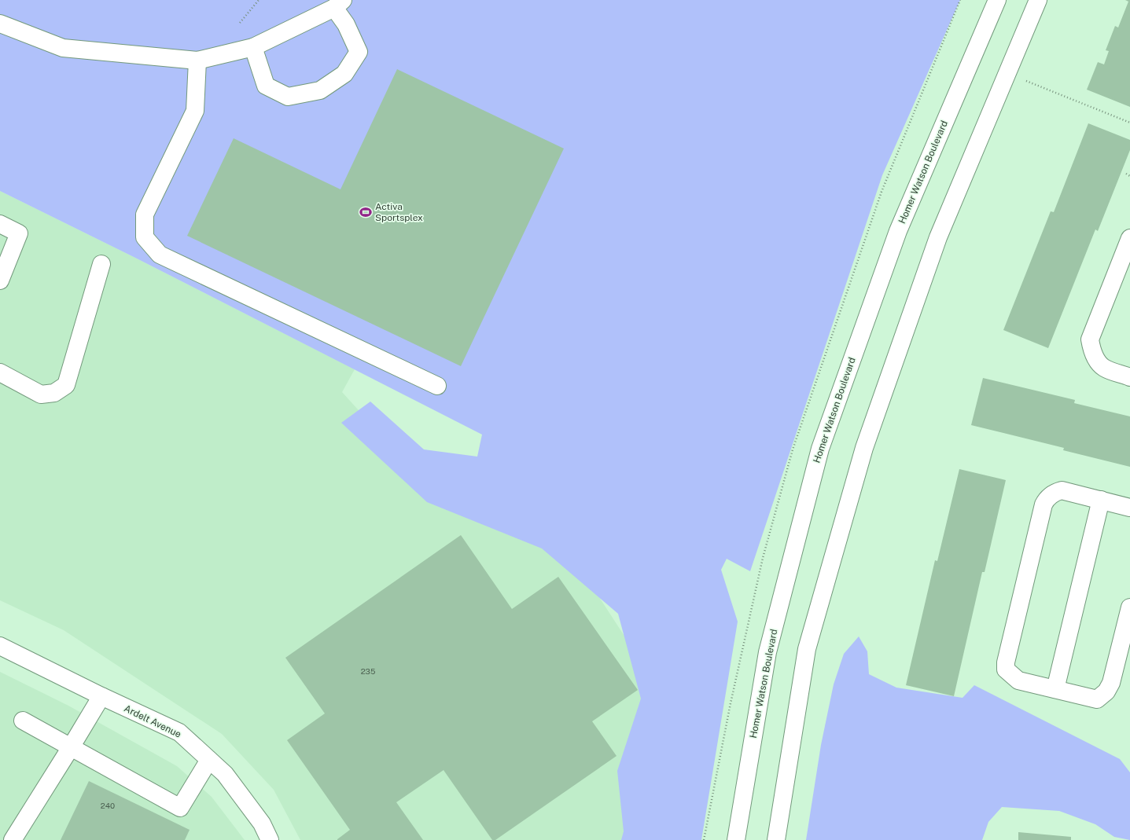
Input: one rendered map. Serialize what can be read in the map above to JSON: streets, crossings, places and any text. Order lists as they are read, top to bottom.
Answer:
{
  "streets": {
    "main road": ["Homer Watson Boulevard", "Ardelt Avenue"]
  },
  "places": {
    "sports": ["Activa Sportsplex"]
  },
  "house_numbers": ["235", "240"]
}
